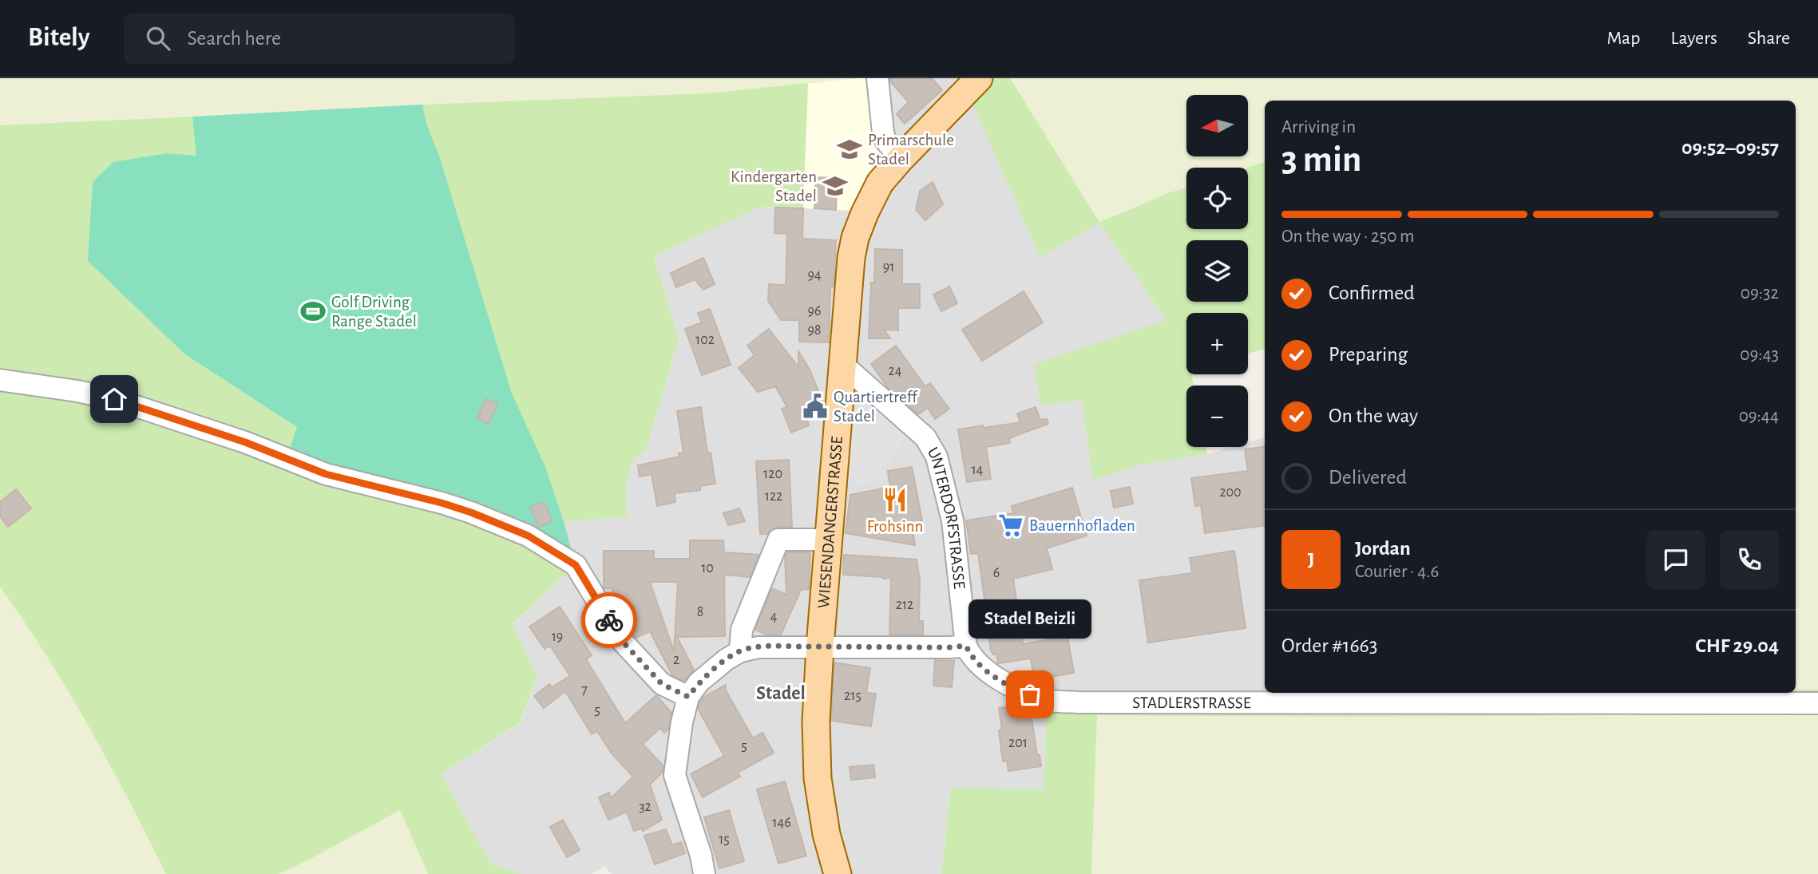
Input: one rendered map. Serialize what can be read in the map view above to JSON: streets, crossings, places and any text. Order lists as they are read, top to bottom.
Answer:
{
  "streets": {
    "main road": ["WIESENDANGERSTRASSE"],
    "street": ["UNTERDORFSTRASSE", "STADLERSTRASSE"]
  },
  "crossings": [
    ["UNTERDORFSTRASSE", "WIESENDANGERSTRASSE"],
    ["UNTERDORFSTRASSE", "STADLERSTRASSE"]
  ],
  "districts": ["Stadel"],
  "places": {
    "school or university": ["Primarschule Stadel", "Kindergarten Stadel"],
    "sports": ["Golf Driving Range Stadel"],
    "public building": ["Quartiertreff Stadel"],
    "restaurant": ["Frohsinn"],
    "supermarket": ["Bauernhofladen"],
    "other": ["Stadel Beizli"]
  },
  "house_numbers": [
    "91",
    "94",
    "96",
    "98",
    "102",
    "24",
    "14",
    "120",
    "200",
    "122",
    "10",
    "6",
    "212",
    "8",
    "4",
    "19",
    "2",
    "7",
    "215",
    "5",
    "201",
    "5",
    "32",
    "146",
    "15"
  ],
  "north": "left",
  "page": {
    "header": "Bitely",
    "search": "Search here",
    "nav": ["Map", "Layers", "Share"],
    "map_buttons": ["+", "−"],
    "heading": ["3 min", "Arriving in", "09:52–09:57"],
    "panel": [
      "Jordan",
      "Courier · 4.6",
      "Order #1663",
      "CHF 29.04"
    ],
    "bar": "On the way · 250 m",
    "list": [
      ["Confirmed", "09:32"],
      ["Preparing", "09:43"],
      ["On the way", "09:44"],
      "Delivered"
    ],
    "round": "J",
    "bubble": "Stadel Beizli"
  }
}
